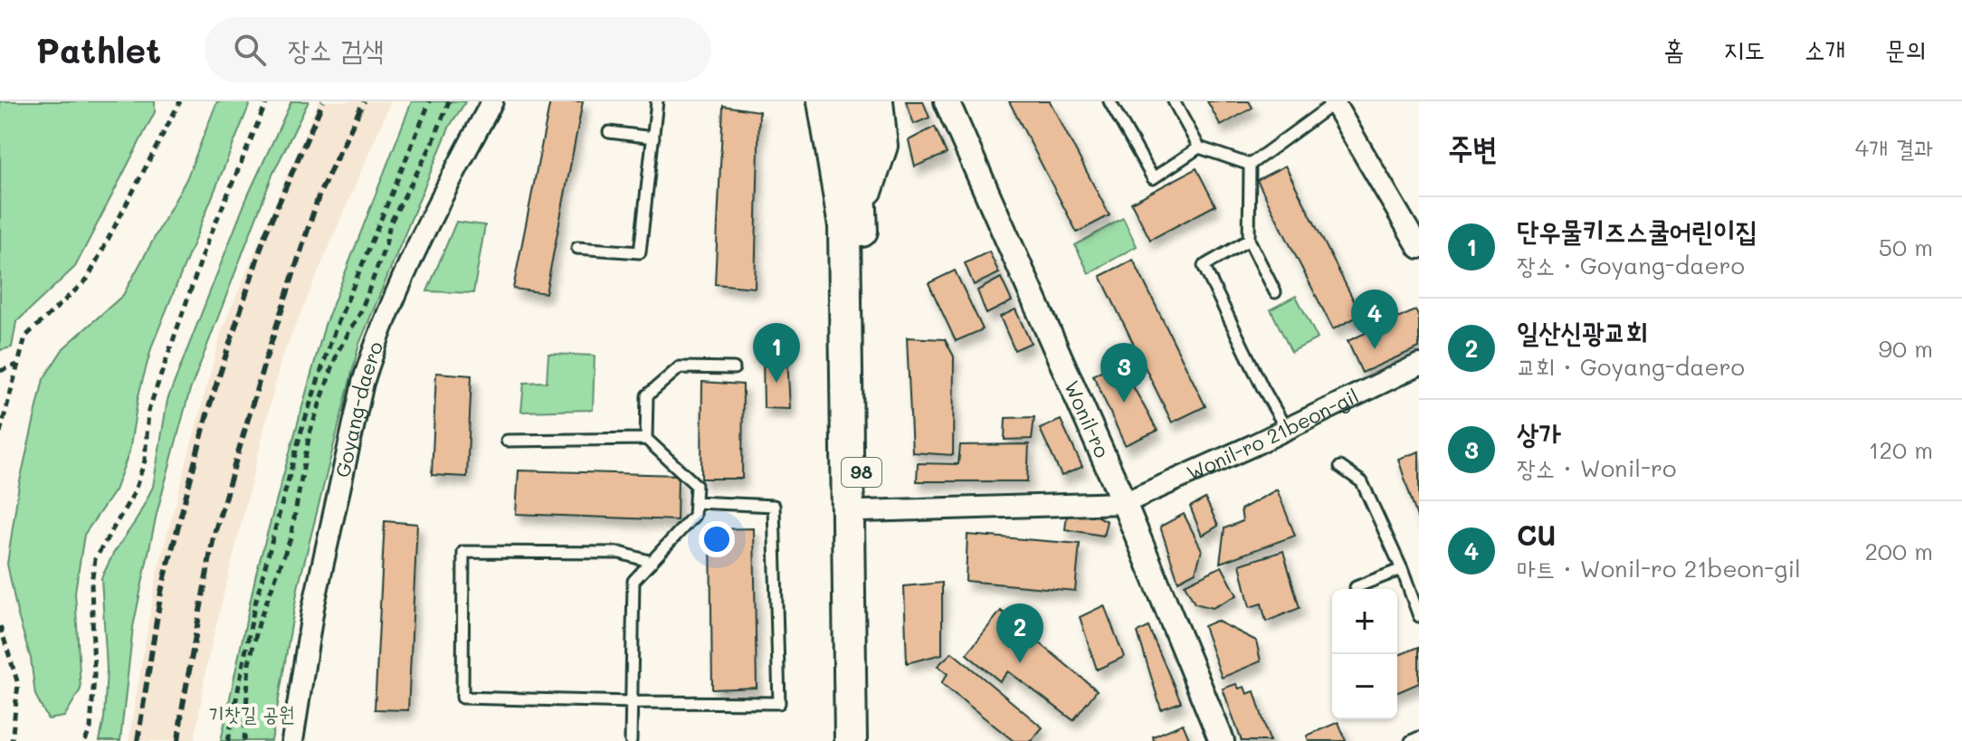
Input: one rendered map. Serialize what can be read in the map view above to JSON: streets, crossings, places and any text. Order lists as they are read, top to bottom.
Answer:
{
  "streets": {
    "main road": ["98"],
    "street": ["Goyang-daero", "Wonil-ro", "Wonil-ro 21beon-gil"]
  },
  "crossings": [
    ["Wonil-ro", "Wonil-ro 21beon-gil"]
  ],
  "parks": ["기찻길 공원"],
  "page": {
    "header": "Pathlet",
    "search": "장소 검색",
    "nav": [
      "홈",
      "지도",
      "소개",
      "문의"
    ],
    "heading": ["주변", "4개 결과"],
    "list": [
      {
        "mark": "1",
        "name": "단우물키즈스쿨어린이집",
        "note": "장소 · Goyang-daero",
        "value": "50 m"
      },
      {
        "mark": "2",
        "name": "일산신광교회",
        "note": "교회 · Goyang-daero",
        "value": "90 m"
      },
      {
        "mark": "3",
        "name": "상가",
        "note": "장소 · Wonil-ro",
        "value": "120 m"
      },
      {
        "mark": "4",
        "name": "CU",
        "note": "마트 · Wonil-ro 21beon-gil",
        "value": "200 m"
      }
    ],
    "pins": [
      "4",
      "1",
      "3",
      "2"
    ],
    "map_buttons": ["+", "−"]
  }
}
